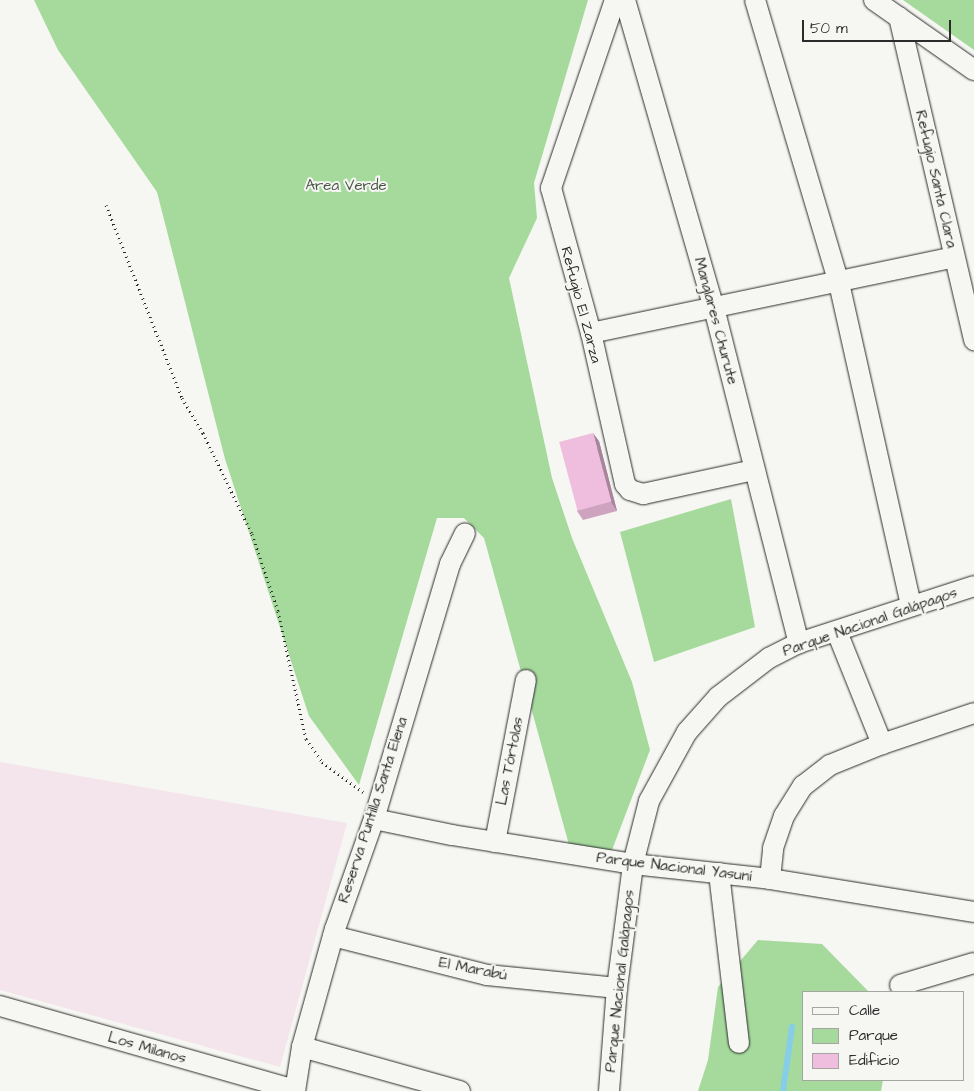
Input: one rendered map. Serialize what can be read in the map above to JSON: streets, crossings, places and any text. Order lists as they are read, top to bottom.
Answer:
{
  "streets": {
    "street": [
      "Refugio Santa Clara",
      "Refugio El Zarza",
      "Manglares Churute",
      "Parque Nacional Galápagos",
      "Las Tórtolas",
      "Reserva Puntilla Santa Elena",
      "Parque Nacional Yasuní",
      "El Marabú",
      "Los Milanos"
    ]
  },
  "crossings": [
    ["Refugio El Zarza", "Manglares Churute"],
    ["Manglares Churute", "Parque Nacional Galápagos"],
    ["Parque Nacional Galápagos", "Parque Nacional Yasuní"],
    ["Parque Nacional Galápagos", "El Marabú"],
    ["Las Tórtolas", "Parque Nacional Yasuní"],
    ["Reserva Puntilla Santa Elena", "Parque Nacional Yasuní"],
    ["Reserva Puntilla Santa Elena", "El Marabú"],
    ["Reserva Puntilla Santa Elena", "Los Milanos"]
  ],
  "parks": ["Area Verde"],
  "legend": ["Calle", "Parque", "Edificio"],
  "scale_bar": "50 m"
}
